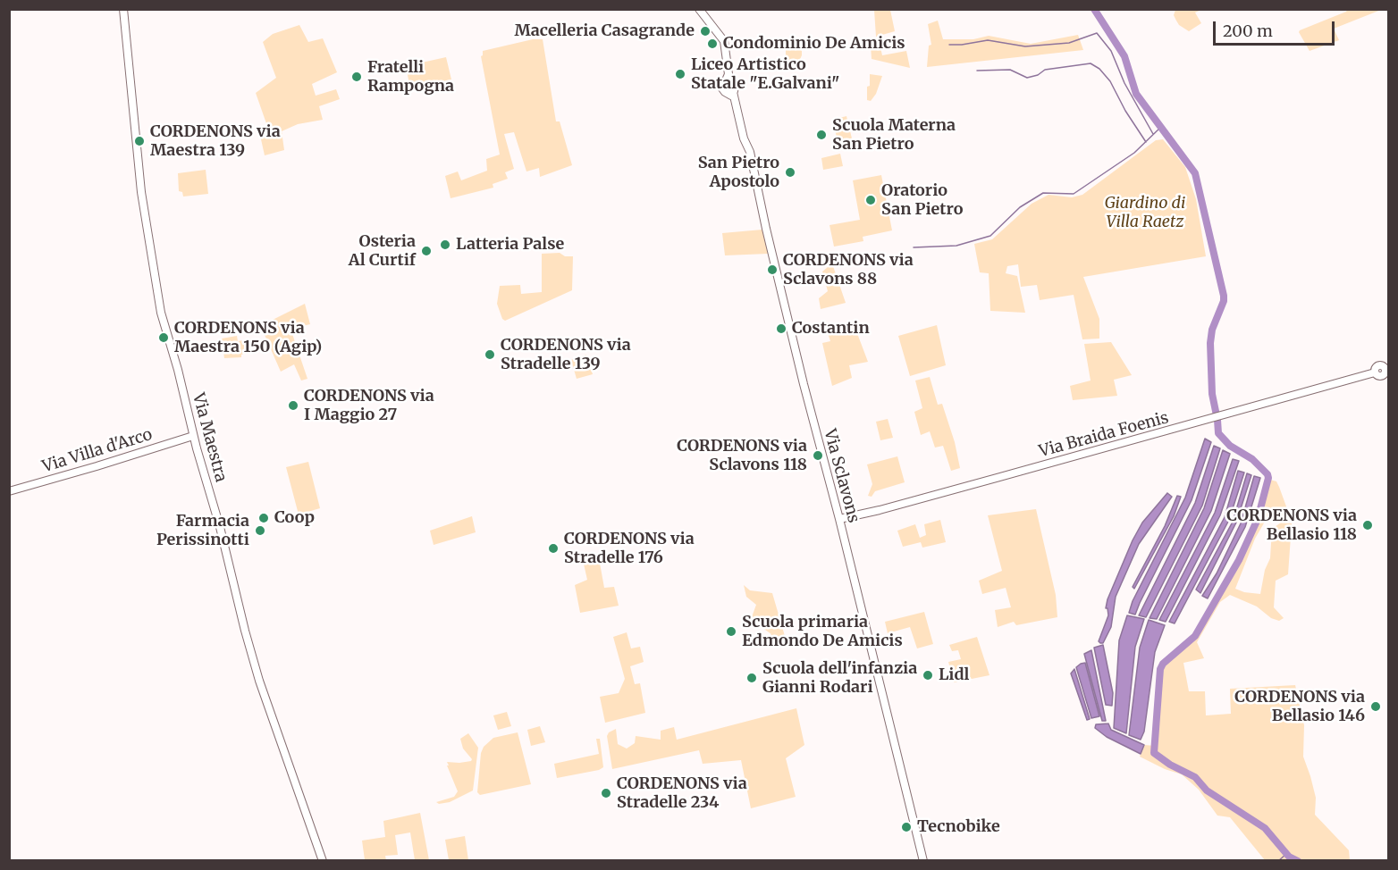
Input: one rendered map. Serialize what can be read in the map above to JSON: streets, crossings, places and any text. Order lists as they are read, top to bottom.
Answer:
{
  "streets": {
    "street": [
      "Via Braida Foenis",
      "Via Maestra",
      "Via Villa d'Arco",
      "Via Sclavons"
    ]
  },
  "crossings": [
    ["Via Braida Foenis", "Via Sclavons"],
    ["Via Maestra", "Via Villa d'Arco"]
  ],
  "parks": ["Giardino di Villa Raetz"],
  "places": [
    "Macelleria Casagrande",
    "Condominio De Amicis",
    "Liceo Artistico Statale \"E.Galvani\"",
    "Fratelli Rampogna",
    "Scuola Materna San Pietro",
    "CORDENONS via Maestra 139",
    "San Pietro Apostolo",
    "Oratorio San Pietro",
    "Latteria Palse",
    "Osteria Al Curtif",
    "CORDENONS via Sclavons 88",
    "Costantin",
    "CORDENONS via Maestra 150 (Agip)",
    "CORDENONS via Stradelle 139",
    "CORDENONS via I Maggio 27",
    "CORDENONS via Sclavons 118",
    "Coop",
    "CORDENONS via Bellasio 118",
    "Farmacia Perissinotti",
    "CORDENONS via Stradelle 176",
    "Scuola primaria Edmondo De Amicis",
    "Lidl",
    "Scuola dell'infanzia Gianni Rodari",
    "CORDENONS via Bellasio 146",
    "CORDENONS via Stradelle 234",
    "Tecnobike"
  ],
  "scale_bar": "200 m"
}
